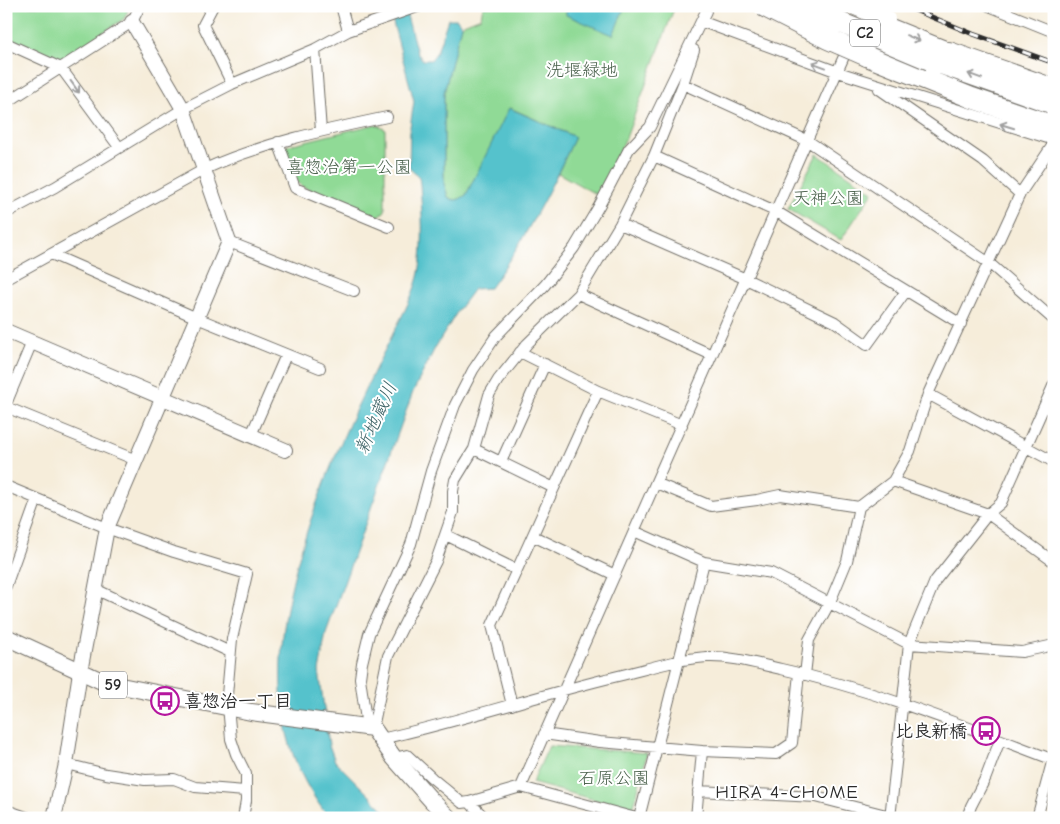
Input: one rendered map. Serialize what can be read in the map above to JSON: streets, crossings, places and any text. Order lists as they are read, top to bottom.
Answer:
{
  "streets": {
    "highway": ["C2"],
    "main road": ["59"]
  },
  "districts": ["HIRA 4-CHOME"],
  "water": ["新地蔵川"],
  "parks": [
    "洗堰緑地",
    "喜惣治第一公園",
    "天神公園",
    "石原公園"
  ],
  "places": {
    "bus stop": ["喜惣治一丁目", "比良新橋"]
  }
}
